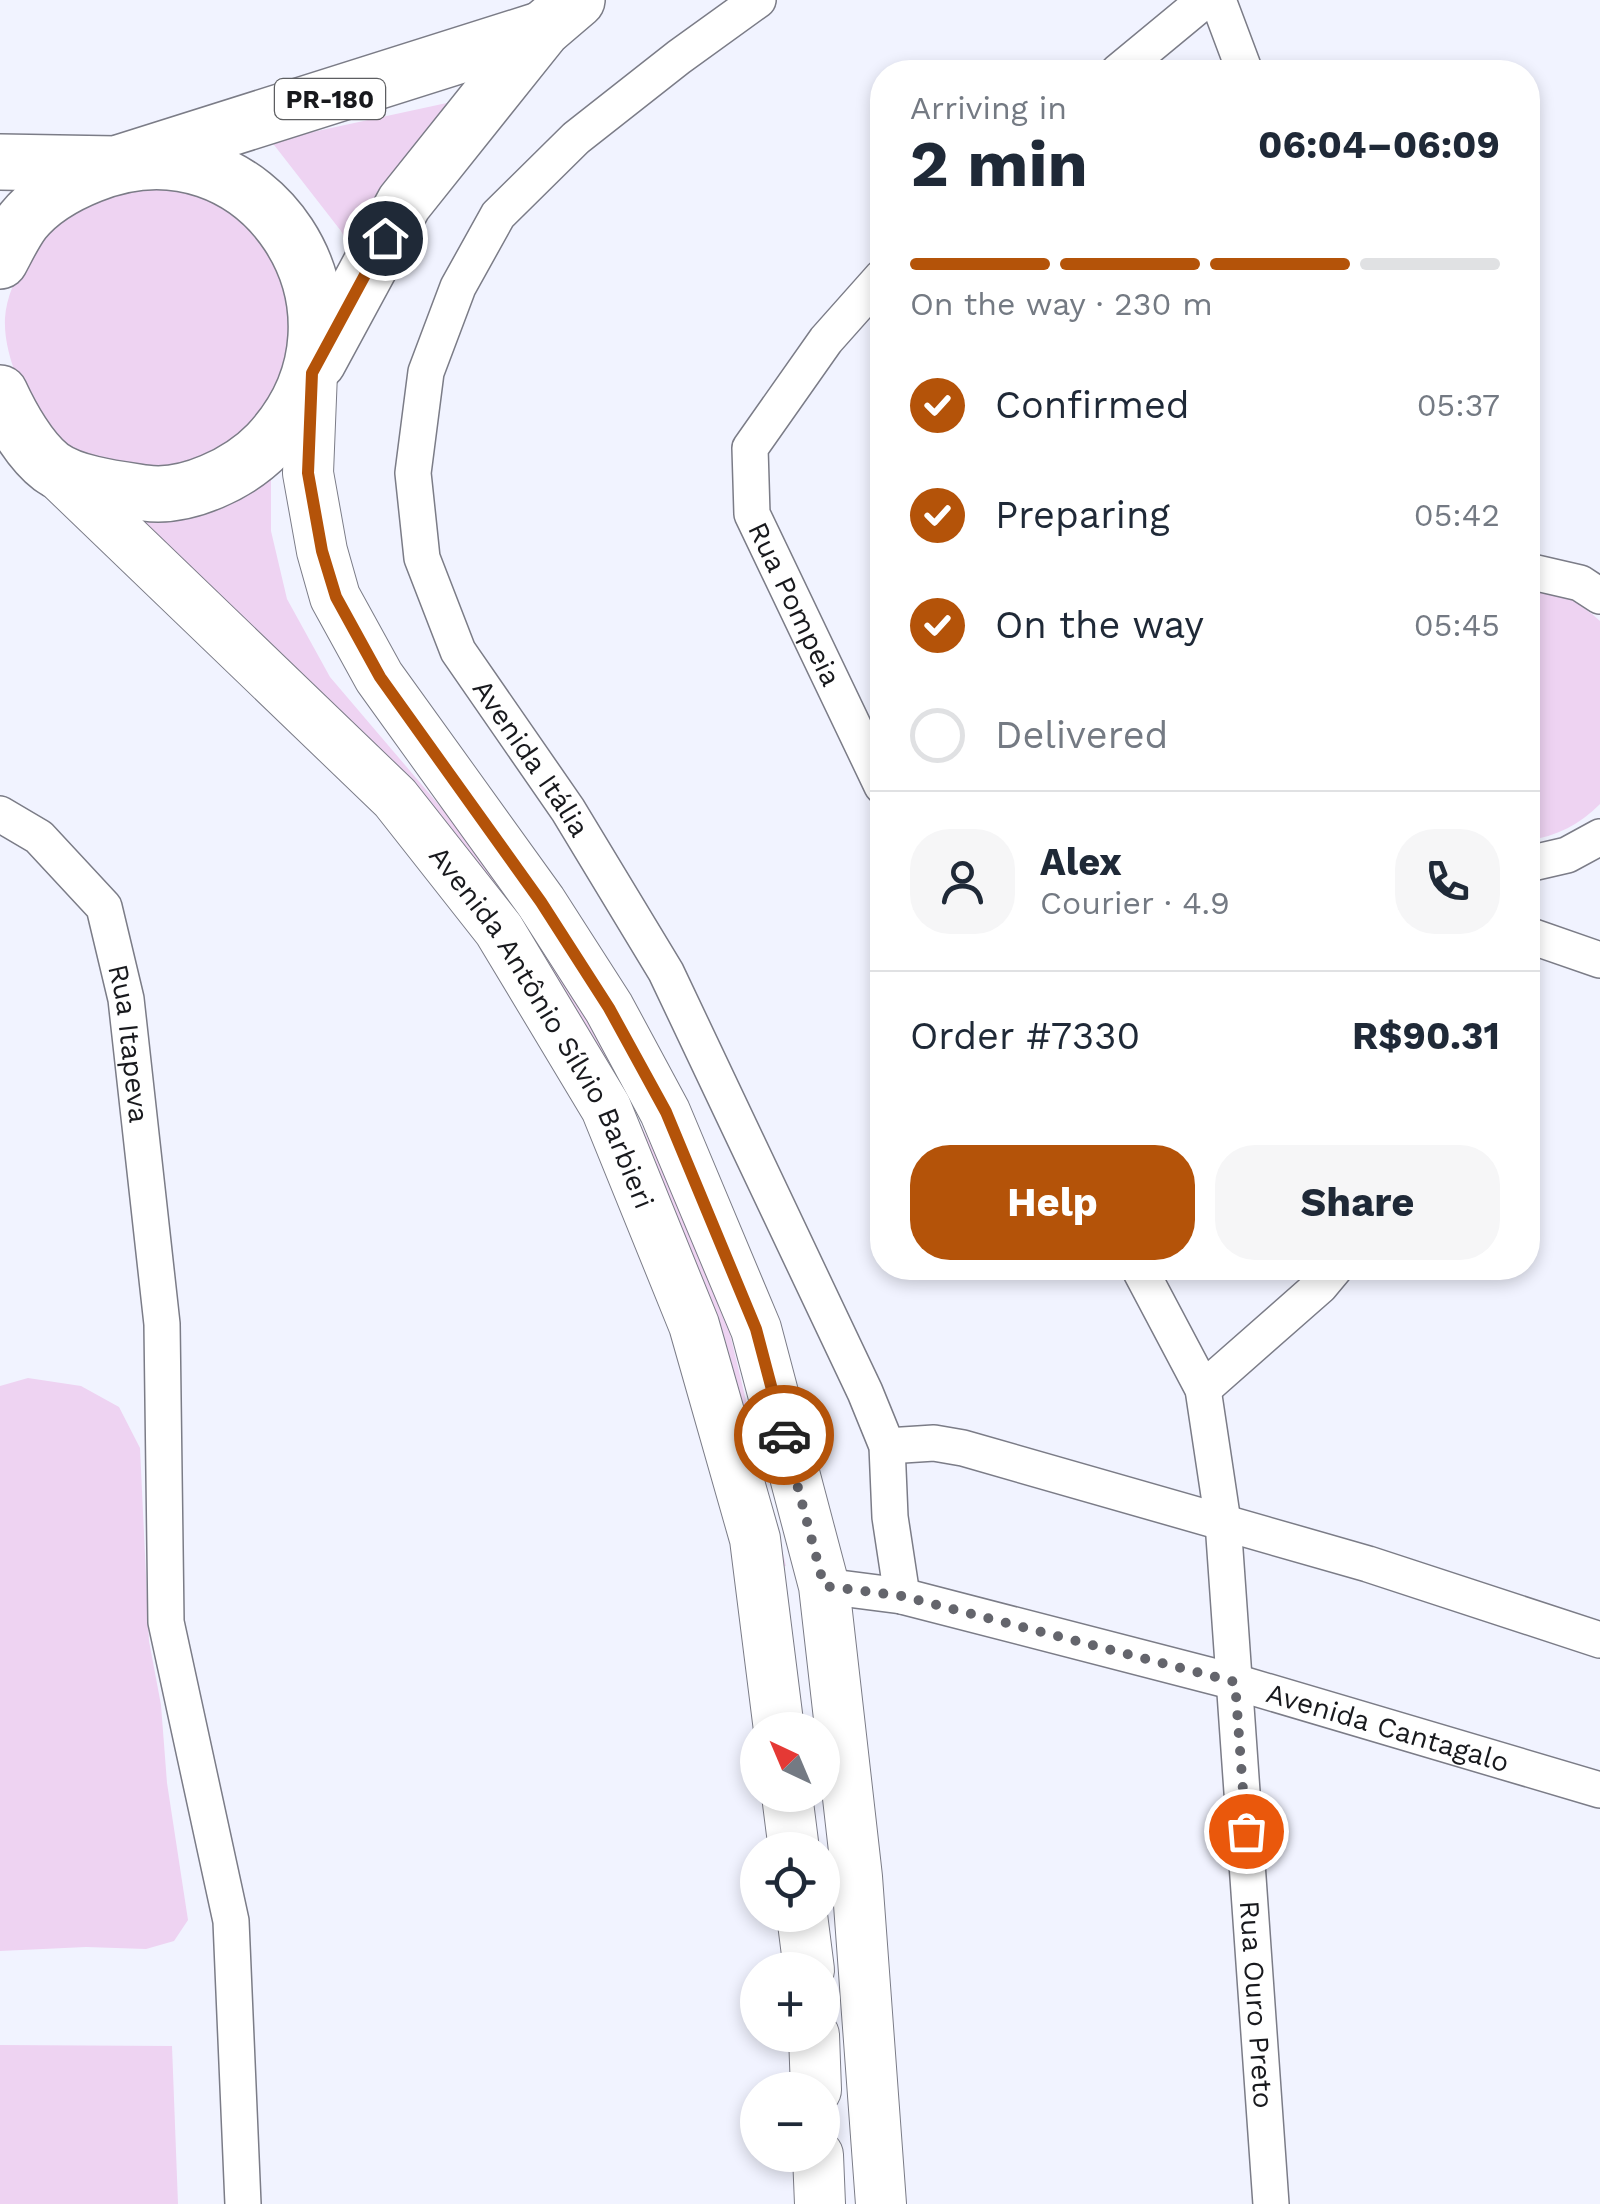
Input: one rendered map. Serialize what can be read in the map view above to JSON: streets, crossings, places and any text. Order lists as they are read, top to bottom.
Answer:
{
  "streets": {
    "main road": ["PR-180", "Avenida Antônio Sílvio Barbieri"],
    "street": [
      "Rua Pompeia",
      "Avenida Itália",
      "Rua Itapeva",
      "Avenida Cantagalo",
      "Rua Ouro Preto"
    ]
  },
  "crossings": [
    ["PR-180", "Avenida Antônio Sílvio Barbieri"],
    ["Avenida Itália", "Avenida Cantagalo"],
    ["Avenida Antônio Sílvio Barbieri", "Avenida Cantagalo"],
    ["Avenida Cantagalo", "Rua Ouro Preto"]
  ],
  "north": "top left",
  "page": {
    "heading": ["2 min", "Arriving in", "06:04–06:09"],
    "panel": [
      "Alex",
      "Courier · 4.9",
      "Order #7330",
      "R$90.31"
    ],
    "bar": "On the way · 230 m",
    "list": [
      ["Confirmed", "05:37"],
      ["Preparing", "05:42"],
      ["On the way", "05:45"],
      "Delivered"
    ],
    "buttons": ["Help", "Share"],
    "map_buttons": ["+", "−"]
  }
}
